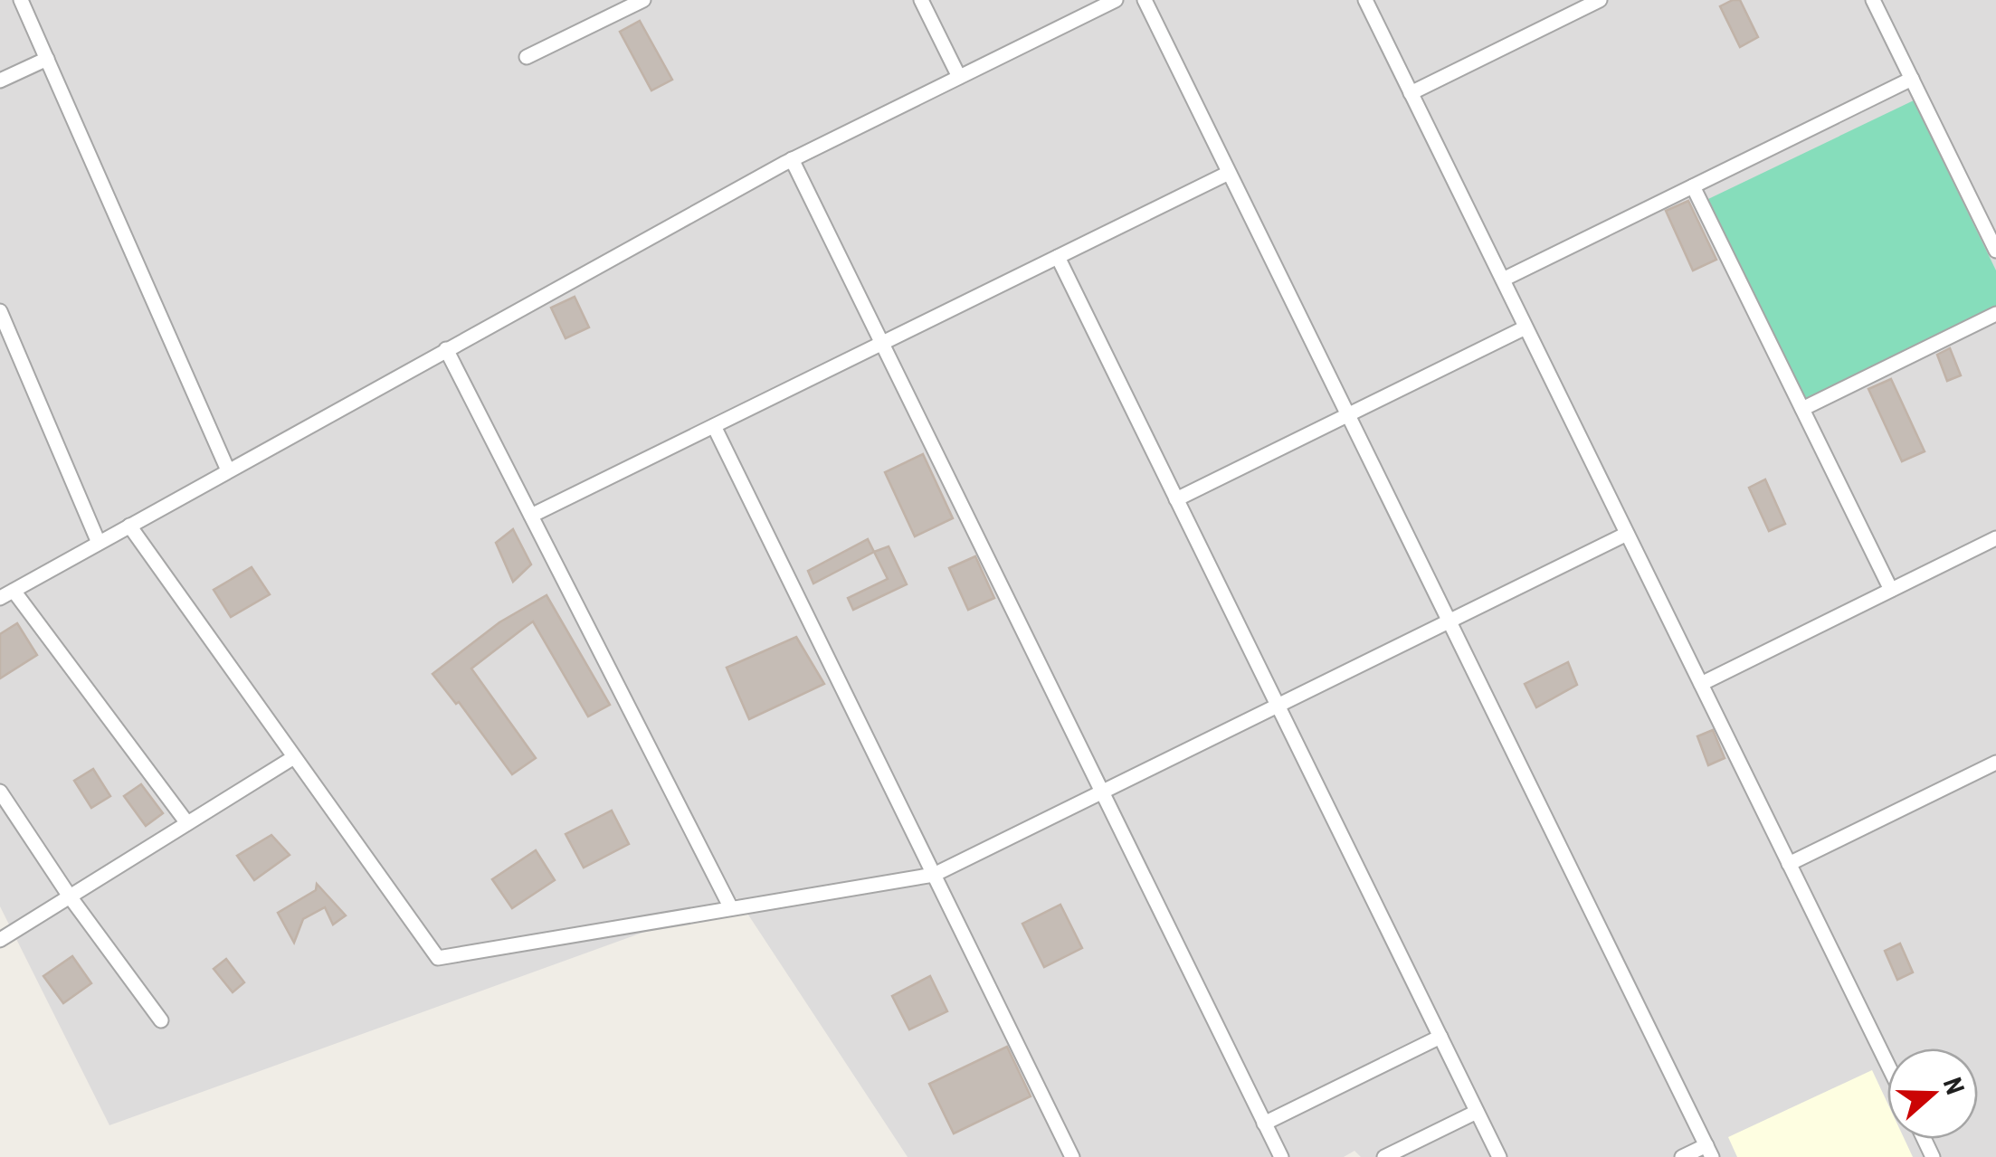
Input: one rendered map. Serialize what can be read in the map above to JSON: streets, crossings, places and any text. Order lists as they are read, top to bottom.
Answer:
{
  "north": "right"
}
